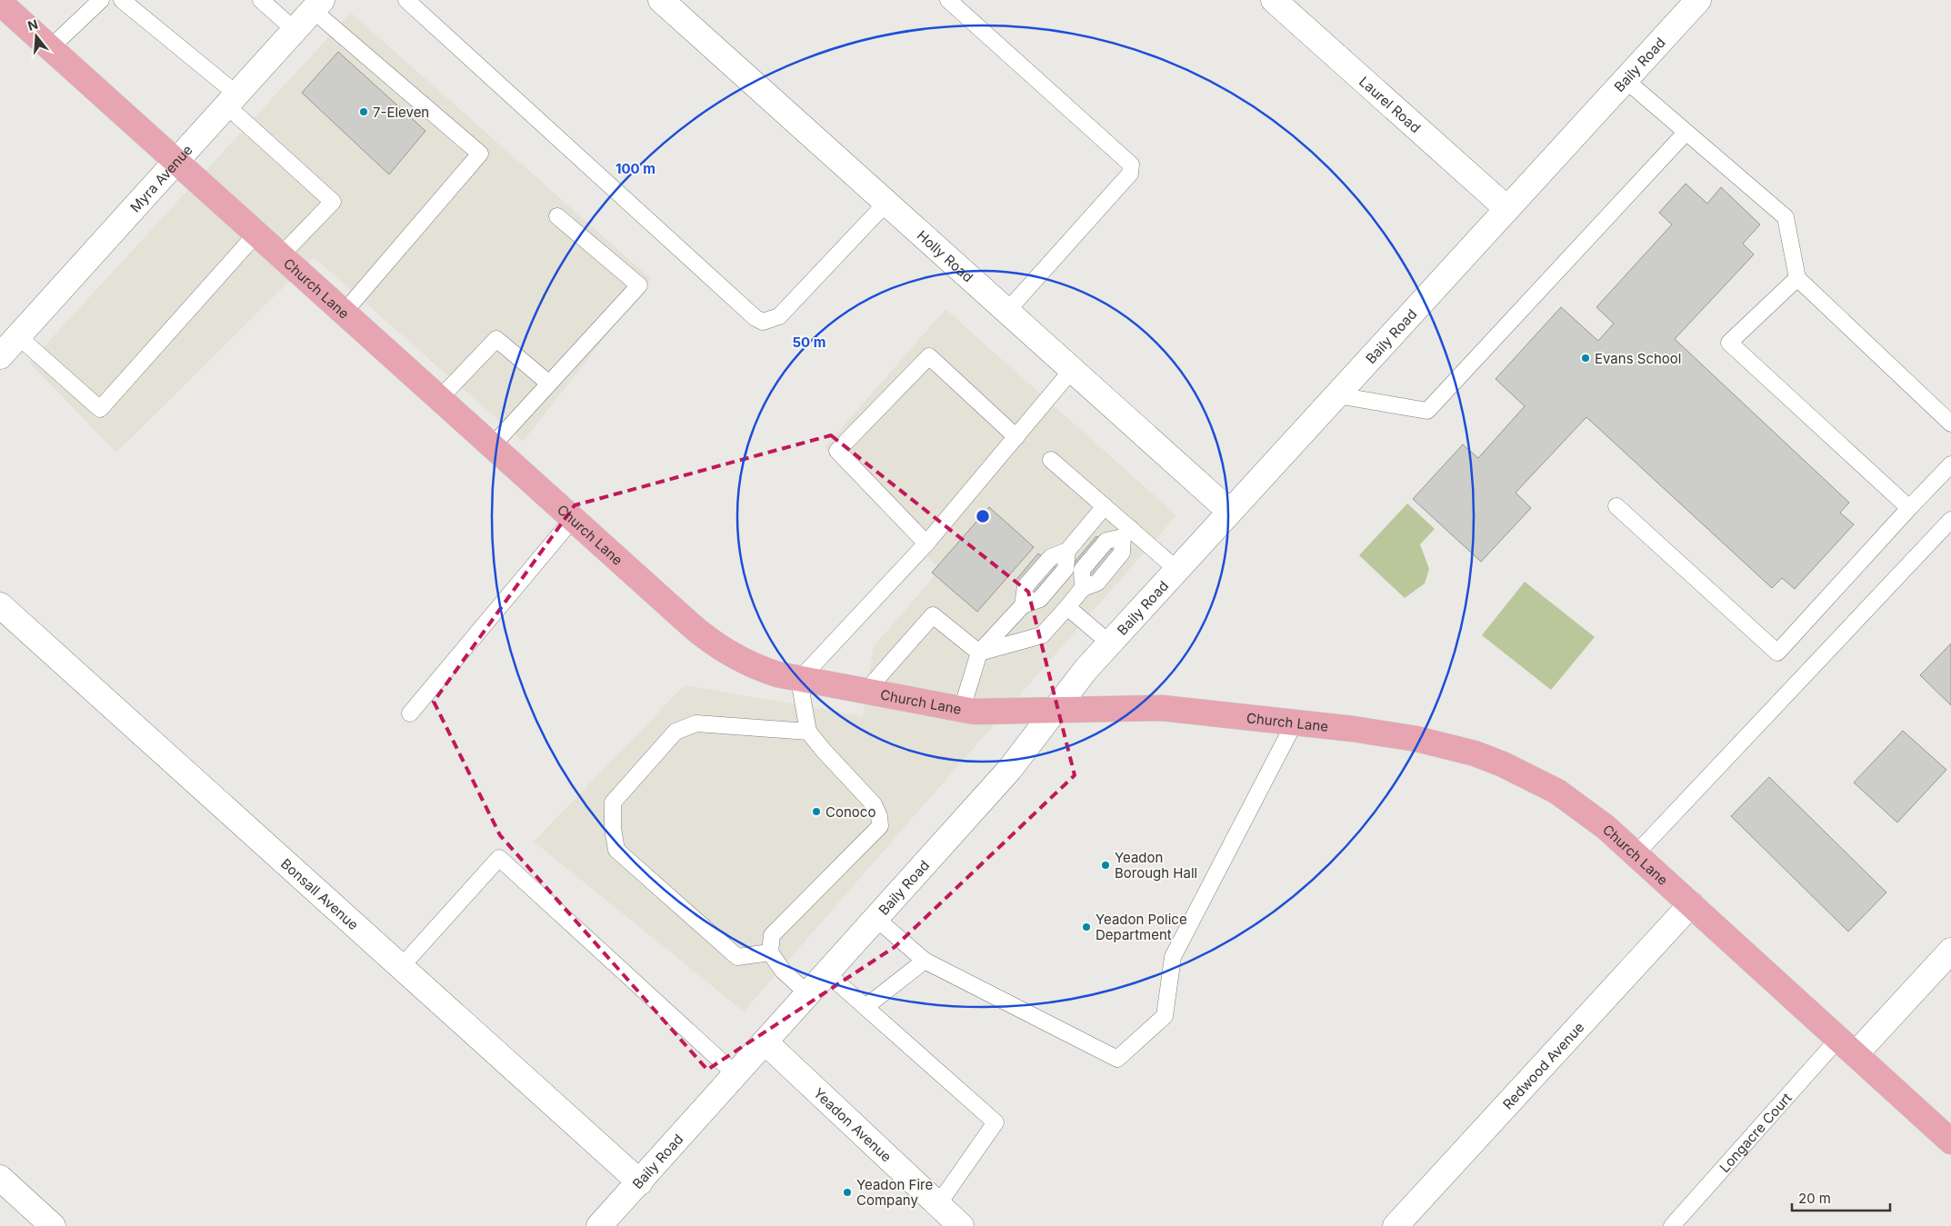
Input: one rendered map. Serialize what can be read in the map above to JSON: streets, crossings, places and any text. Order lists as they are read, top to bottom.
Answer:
{
  "streets": {
    "main road": ["Church Lane"],
    "street": [
      "Baily Road",
      "Laurel Road",
      "Myra Avenue",
      "Holly Road",
      "Bonsall Avenue",
      "Redwood Avenue",
      "Yeadon Avenue"
    ],
    "lane": ["Longacre Court"]
  },
  "crossings": [
    ["Baily Road", "Laurel Road"],
    ["Baily Road", "Holly Road"],
    ["Baily Road", "Church Lane"],
    ["Baily Road", "Bonsall Avenue"],
    ["Baily Road", "Yeadon Avenue"],
    ["Myra Avenue", "Church Lane"],
    ["Church Lane", "Redwood Avenue"],
    ["Church Lane", "Longacre Court"]
  ],
  "places": [
    "7-Eleven",
    "Evans School",
    "Conoco",
    "Yeadon Borough Hall",
    "Yeadon Police Department",
    "Yeadon Fire Company"
  ],
  "scale_bar": "20 m",
  "north": "top",
  "rings": ["100 m", "50 m"]
}
